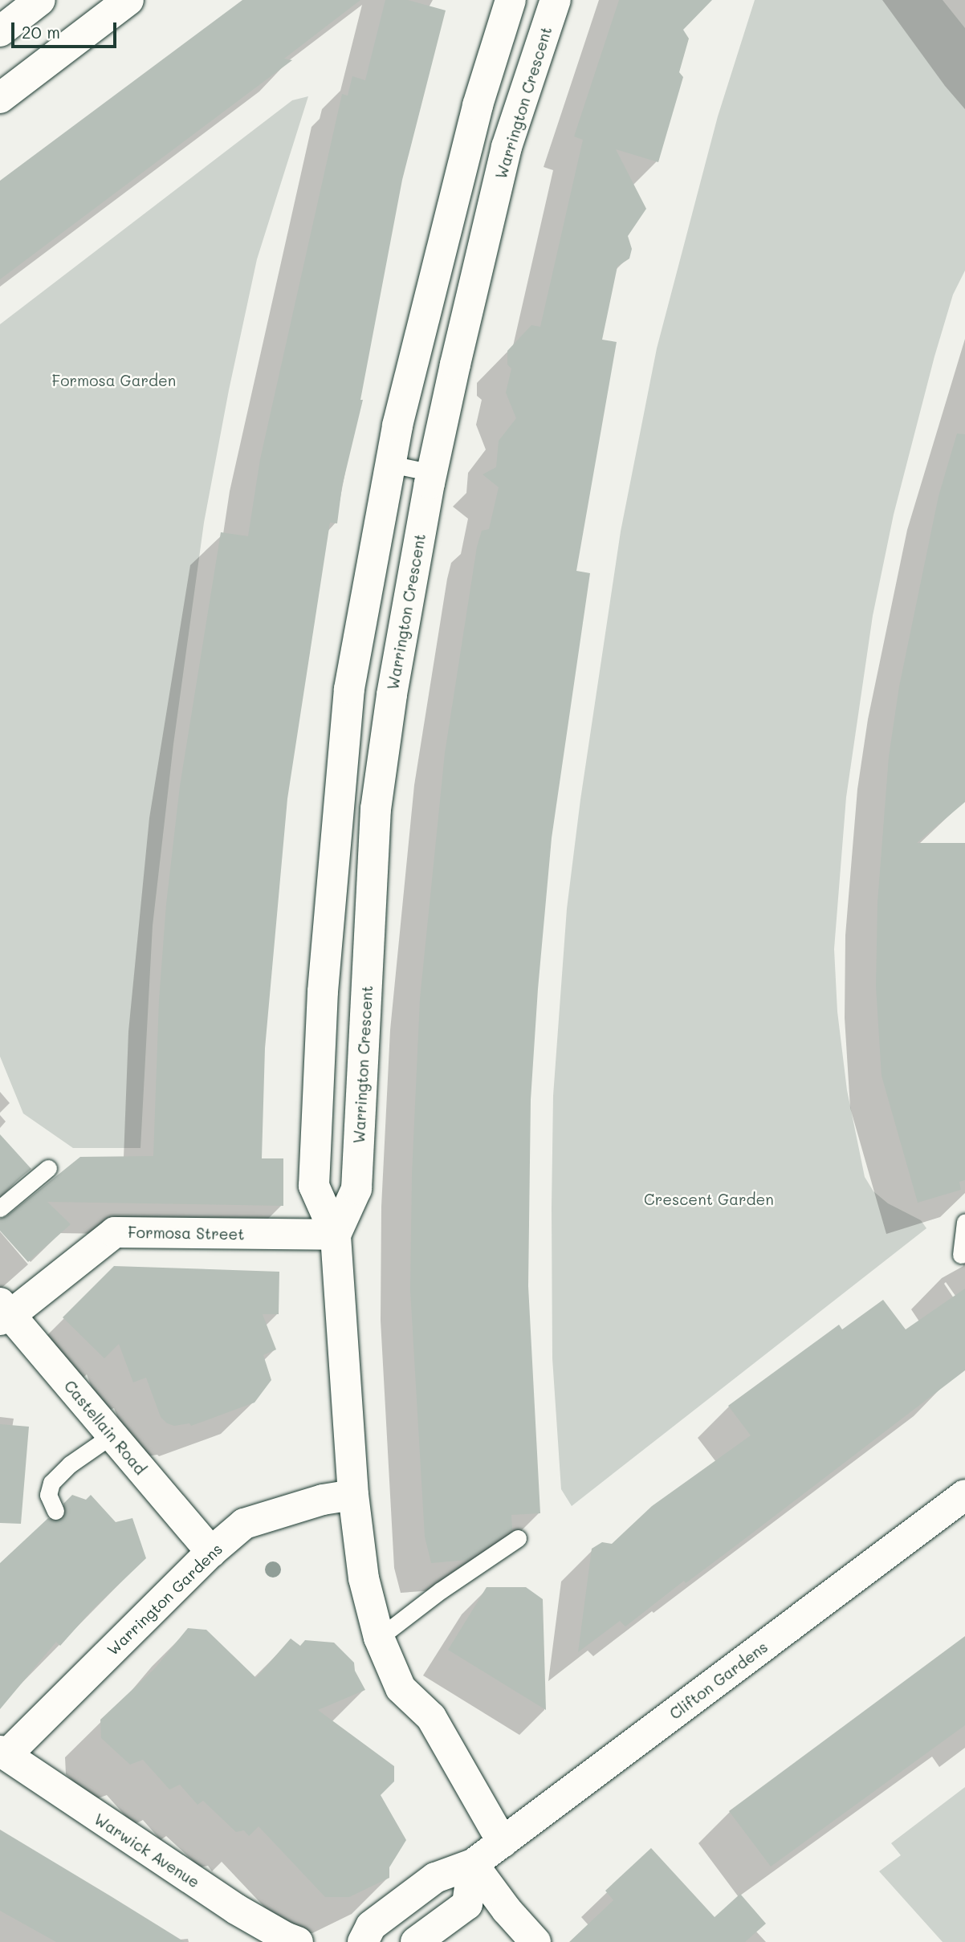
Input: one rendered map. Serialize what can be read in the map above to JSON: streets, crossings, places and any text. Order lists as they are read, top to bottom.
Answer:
{
  "streets": {
    "street": [
      "Warrington Crescent",
      "Formosa Street",
      "Castellain Road",
      "Warrington Gardens",
      "Clifton Gardens",
      "Warwick Avenue"
    ]
  },
  "crossings": [
    ["Warrington Crescent", "Formosa Street"],
    ["Warrington Crescent", "Warrington Gardens"],
    ["Warrington Crescent", "Clifton Gardens"],
    ["Formosa Street", "Castellain Road"],
    ["Castellain Road", "Warrington Gardens"],
    ["Warrington Gardens", "Warwick Avenue"]
  ],
  "parks": ["Formosa Garden", "Crescent Garden"],
  "scale_bar": "20 m"
}
